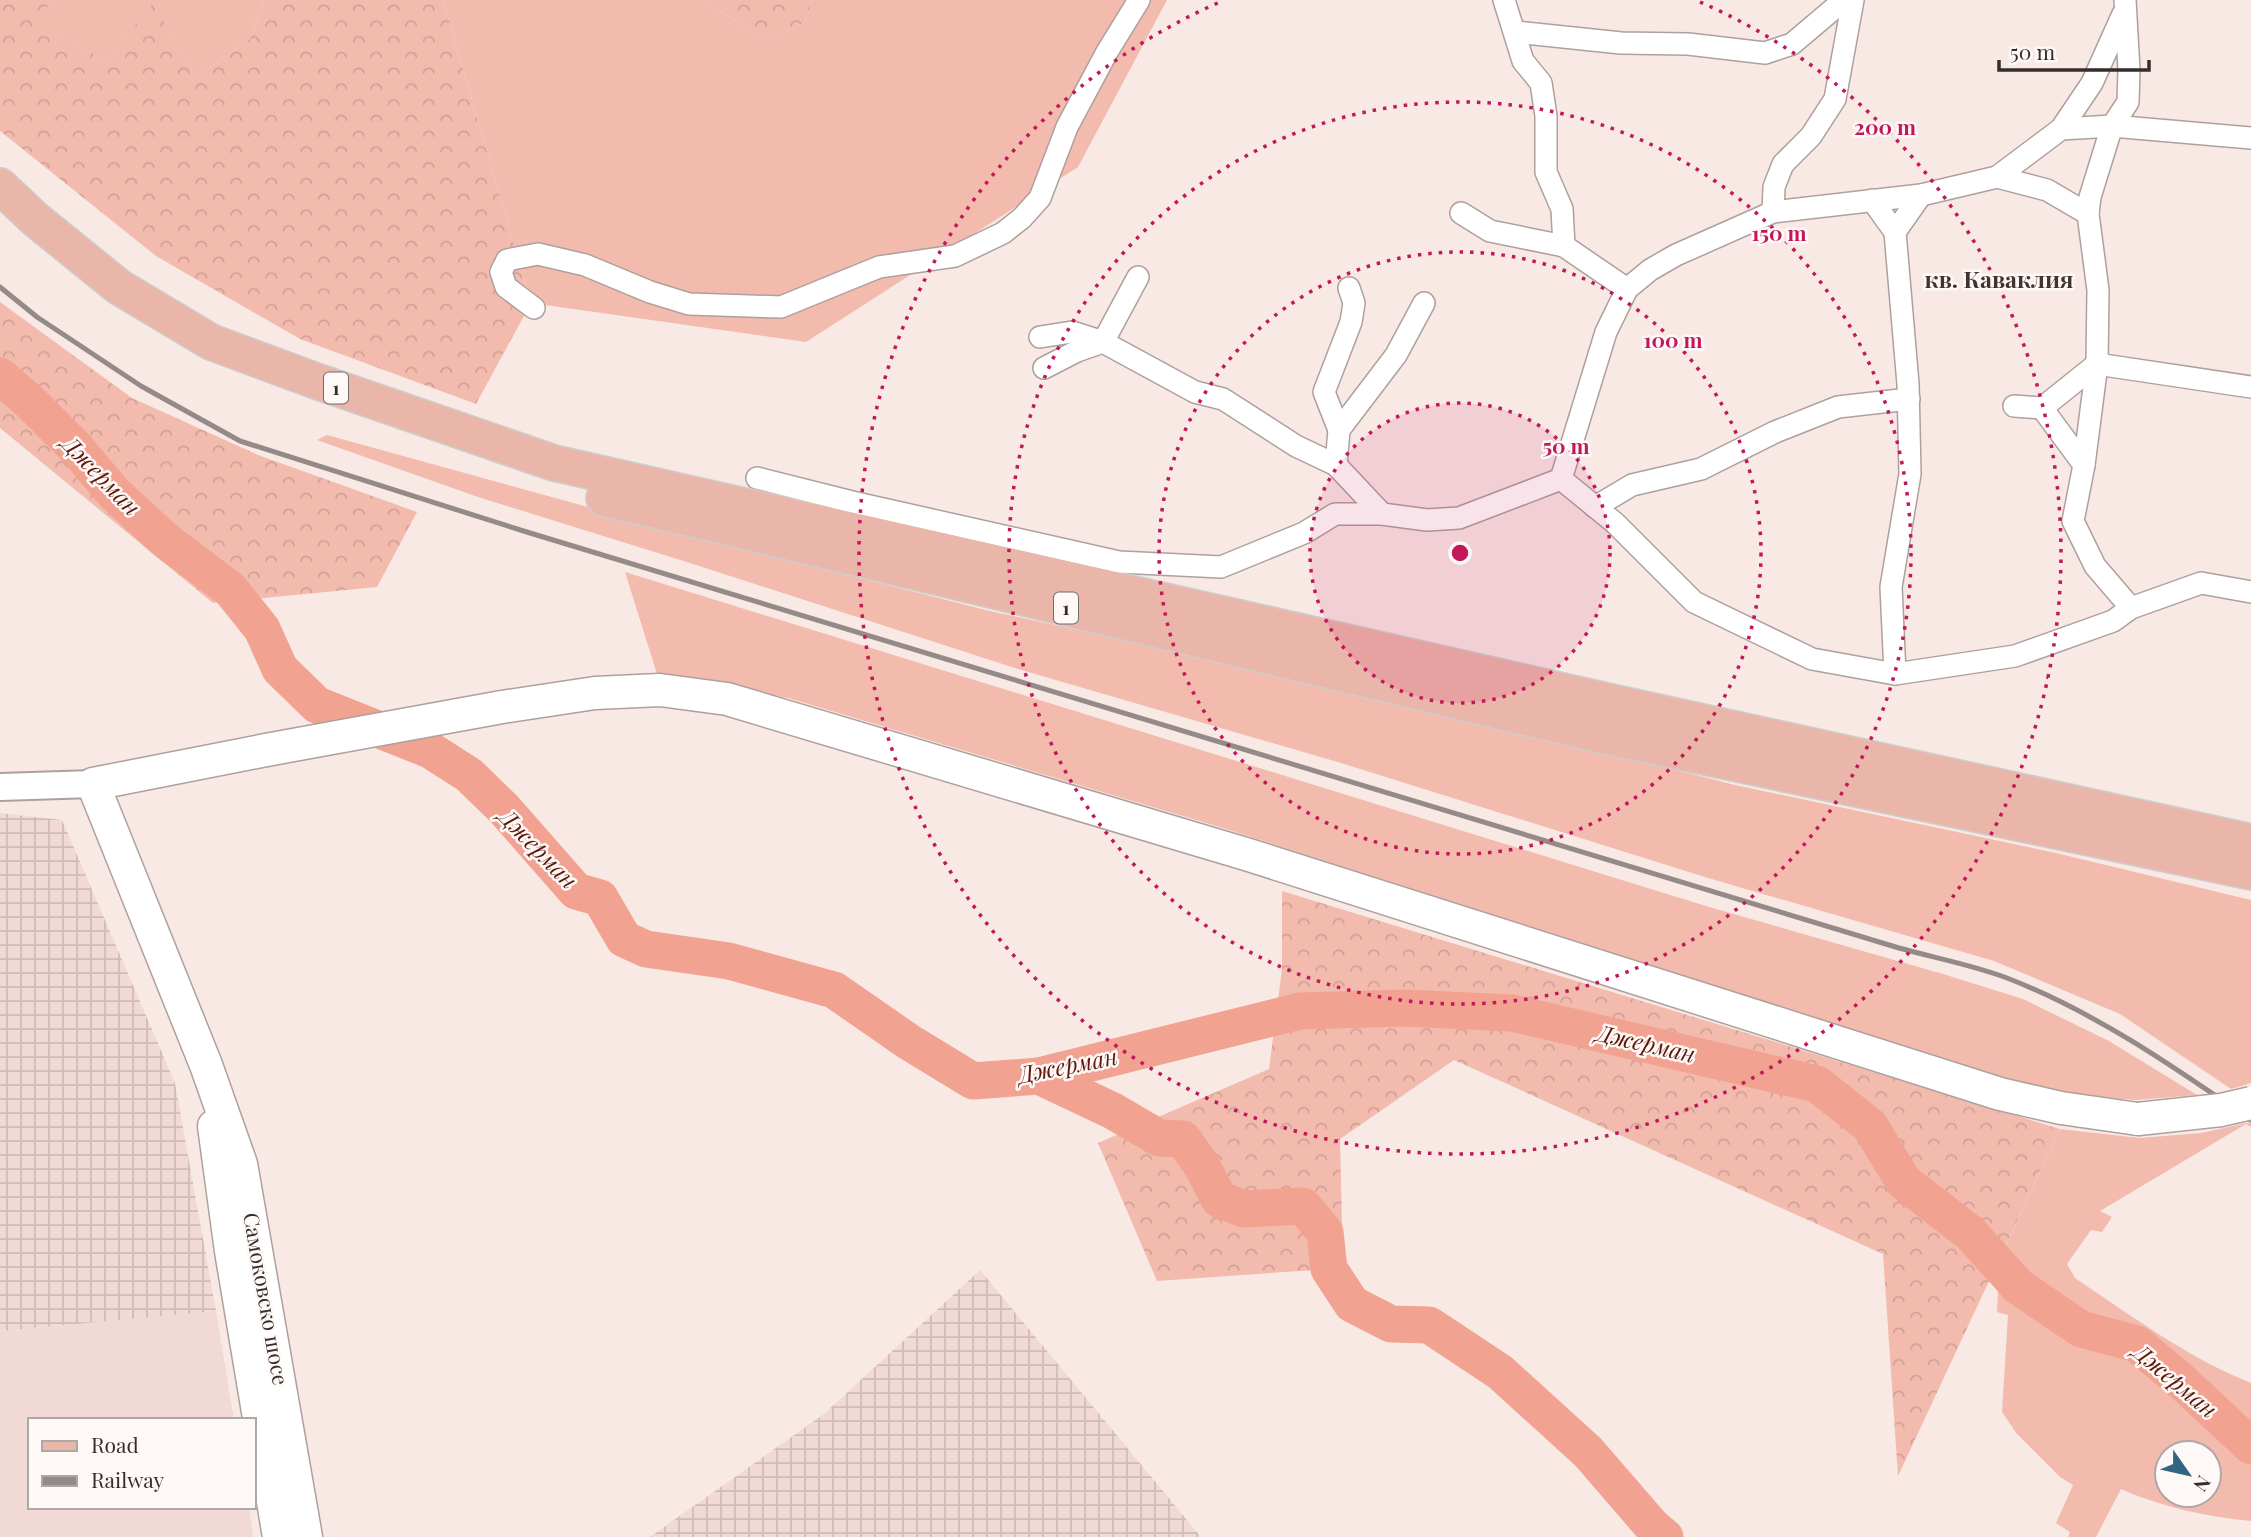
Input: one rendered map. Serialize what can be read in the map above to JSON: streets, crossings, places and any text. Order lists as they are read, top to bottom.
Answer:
{
  "streets": {
    "main road": ["1", "Самоковско шосе"]
  },
  "districts": ["кв. Каваклия"],
  "water": ["Джерман"],
  "legend": ["Road", "Railway"],
  "scale_bar": "50 m",
  "north": "bottom right",
  "rings": [
    "200 m",
    "150 m",
    "100 m",
    "50 m"
  ]
}
